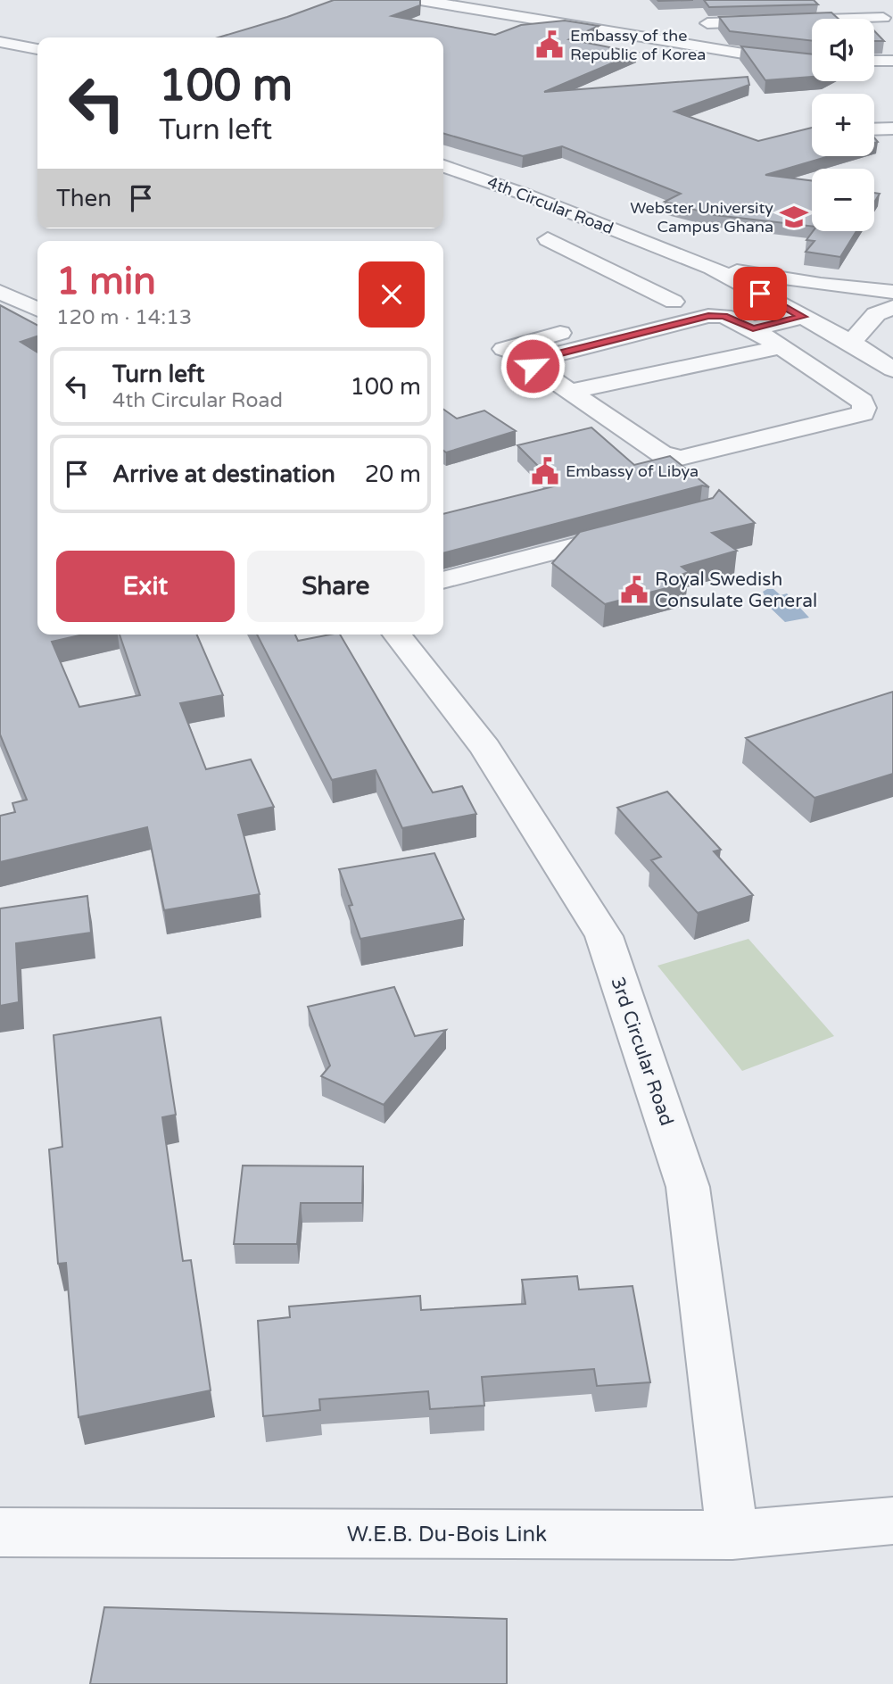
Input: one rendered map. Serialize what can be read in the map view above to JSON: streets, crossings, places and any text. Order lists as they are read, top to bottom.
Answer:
{
  "streets": {
    "street": ["4th Circular Road", "3rd Circular Road", "W.E.B. Du-Bois Link"]
  },
  "crossings": [
    ["3rd Circular Road", "W.E.B. Du-Bois Link"]
  ],
  "places": {
    "public building": ["Embassy of the Republic of Korea", "Embassy of Libya", "Royal Swedish Consulate General"],
    "school or university": ["Webster University Campus Ghana"]
  },
  "page": {
    "map_buttons": ["+", "−"],
    "turn": ["100 m", "Turn left"],
    "then": "Then",
    "heading": ["1 min", "120 m · 14:13"],
    "list": [
      {
        "name": "Turn left",
        "note": "4th Circular Road",
        "value": "100 m"
      },
      {
        "name": "Arrive at destination",
        "value": "20 m"
      }
    ],
    "buttons": ["Exit", "Share"]
  }
}
